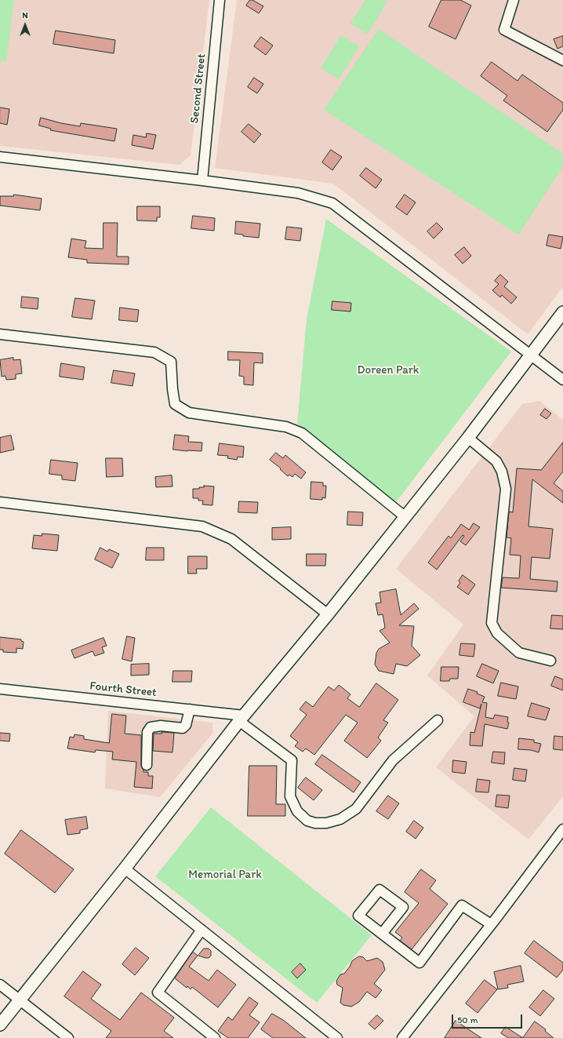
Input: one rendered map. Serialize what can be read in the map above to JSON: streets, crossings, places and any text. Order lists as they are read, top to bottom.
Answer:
{
  "streets": {
    "street": ["Second Street", "Fourth Street"]
  },
  "parks": ["Doreen Park", "Memorial Park"],
  "scale_bar": "50 m",
  "north": "top"
}
